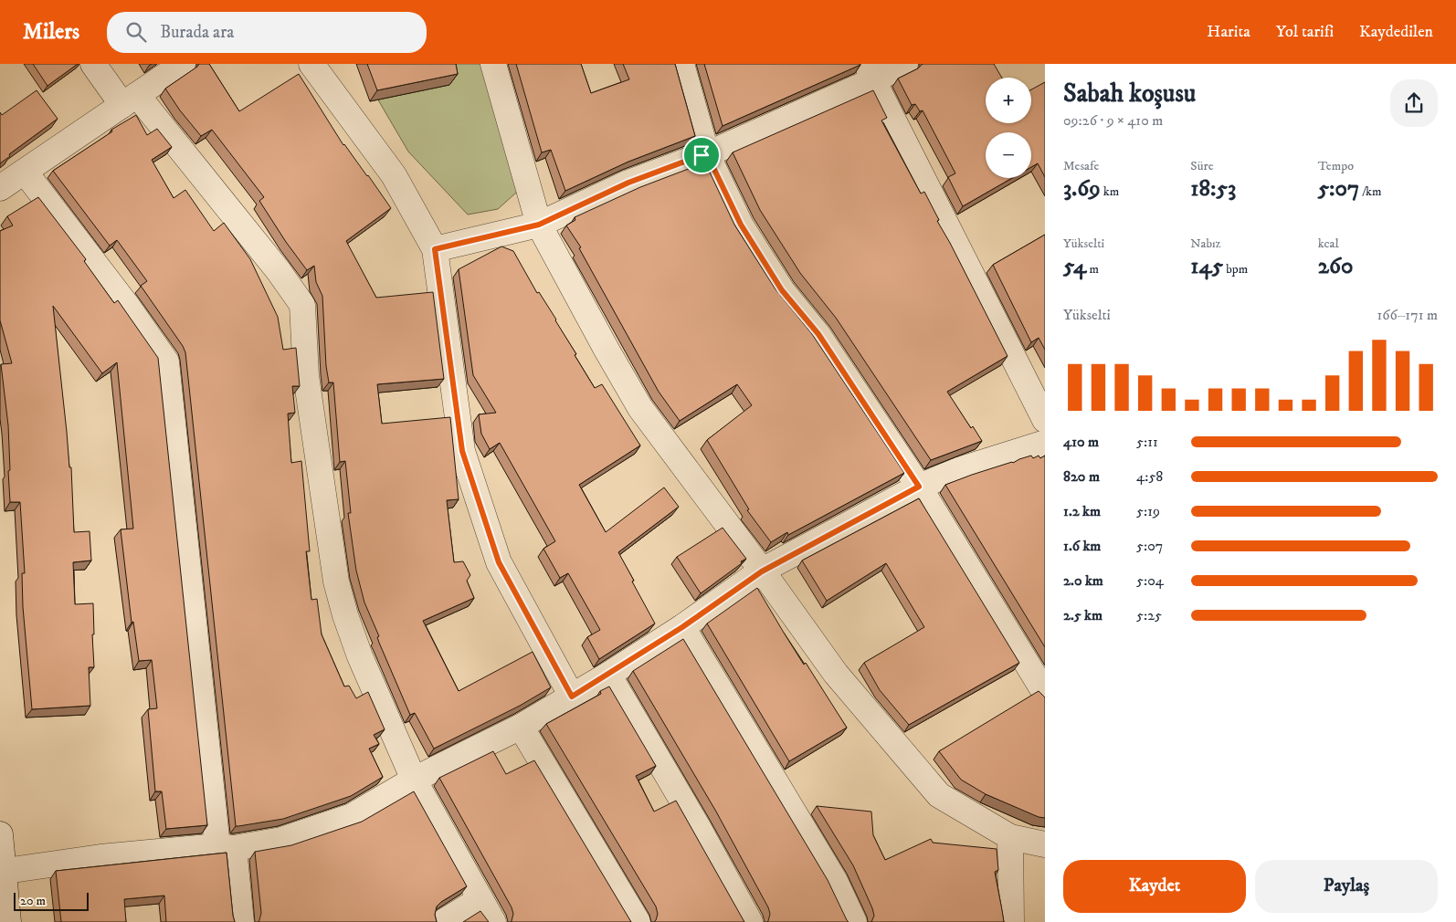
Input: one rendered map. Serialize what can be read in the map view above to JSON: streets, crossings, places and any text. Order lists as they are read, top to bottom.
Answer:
{
  "scale_bar": "20 m",
  "page": {
    "header": "Milers",
    "search": "Burada ara",
    "nav": ["Harita", "Yol tarifi", "Kaydedilen"],
    "heading": ["Sabah koşusu", "09:26 · 9 × 410 m"],
    "map_buttons": ["+", "−"],
    "stats": [
      ["Mesafe", "3.69 km"],
      ["Süre", "18:53"],
      ["Tempo", "5:07 /km"],
      ["Yükselti", "54 m"],
      ["Nabız", "145 bpm"],
      ["kcal", "260"]
    ],
    "chart": ["Yükselti", "166–171 m"],
    "list": [
      {
        "name": "410 m",
        "note": "5:11"
      },
      {
        "name": "820 m",
        "note": "4:58"
      },
      {
        "name": "1.2 km",
        "note": "5:19"
      },
      {
        "name": "1.6 km",
        "note": "5:07"
      },
      {
        "name": "2.0 km",
        "note": "5:04"
      },
      {
        "name": "2.5 km",
        "note": "5:25"
      }
    ],
    "buttons": ["Kaydet", "Paylaş"],
    "scale": "20 m"
  }
}
